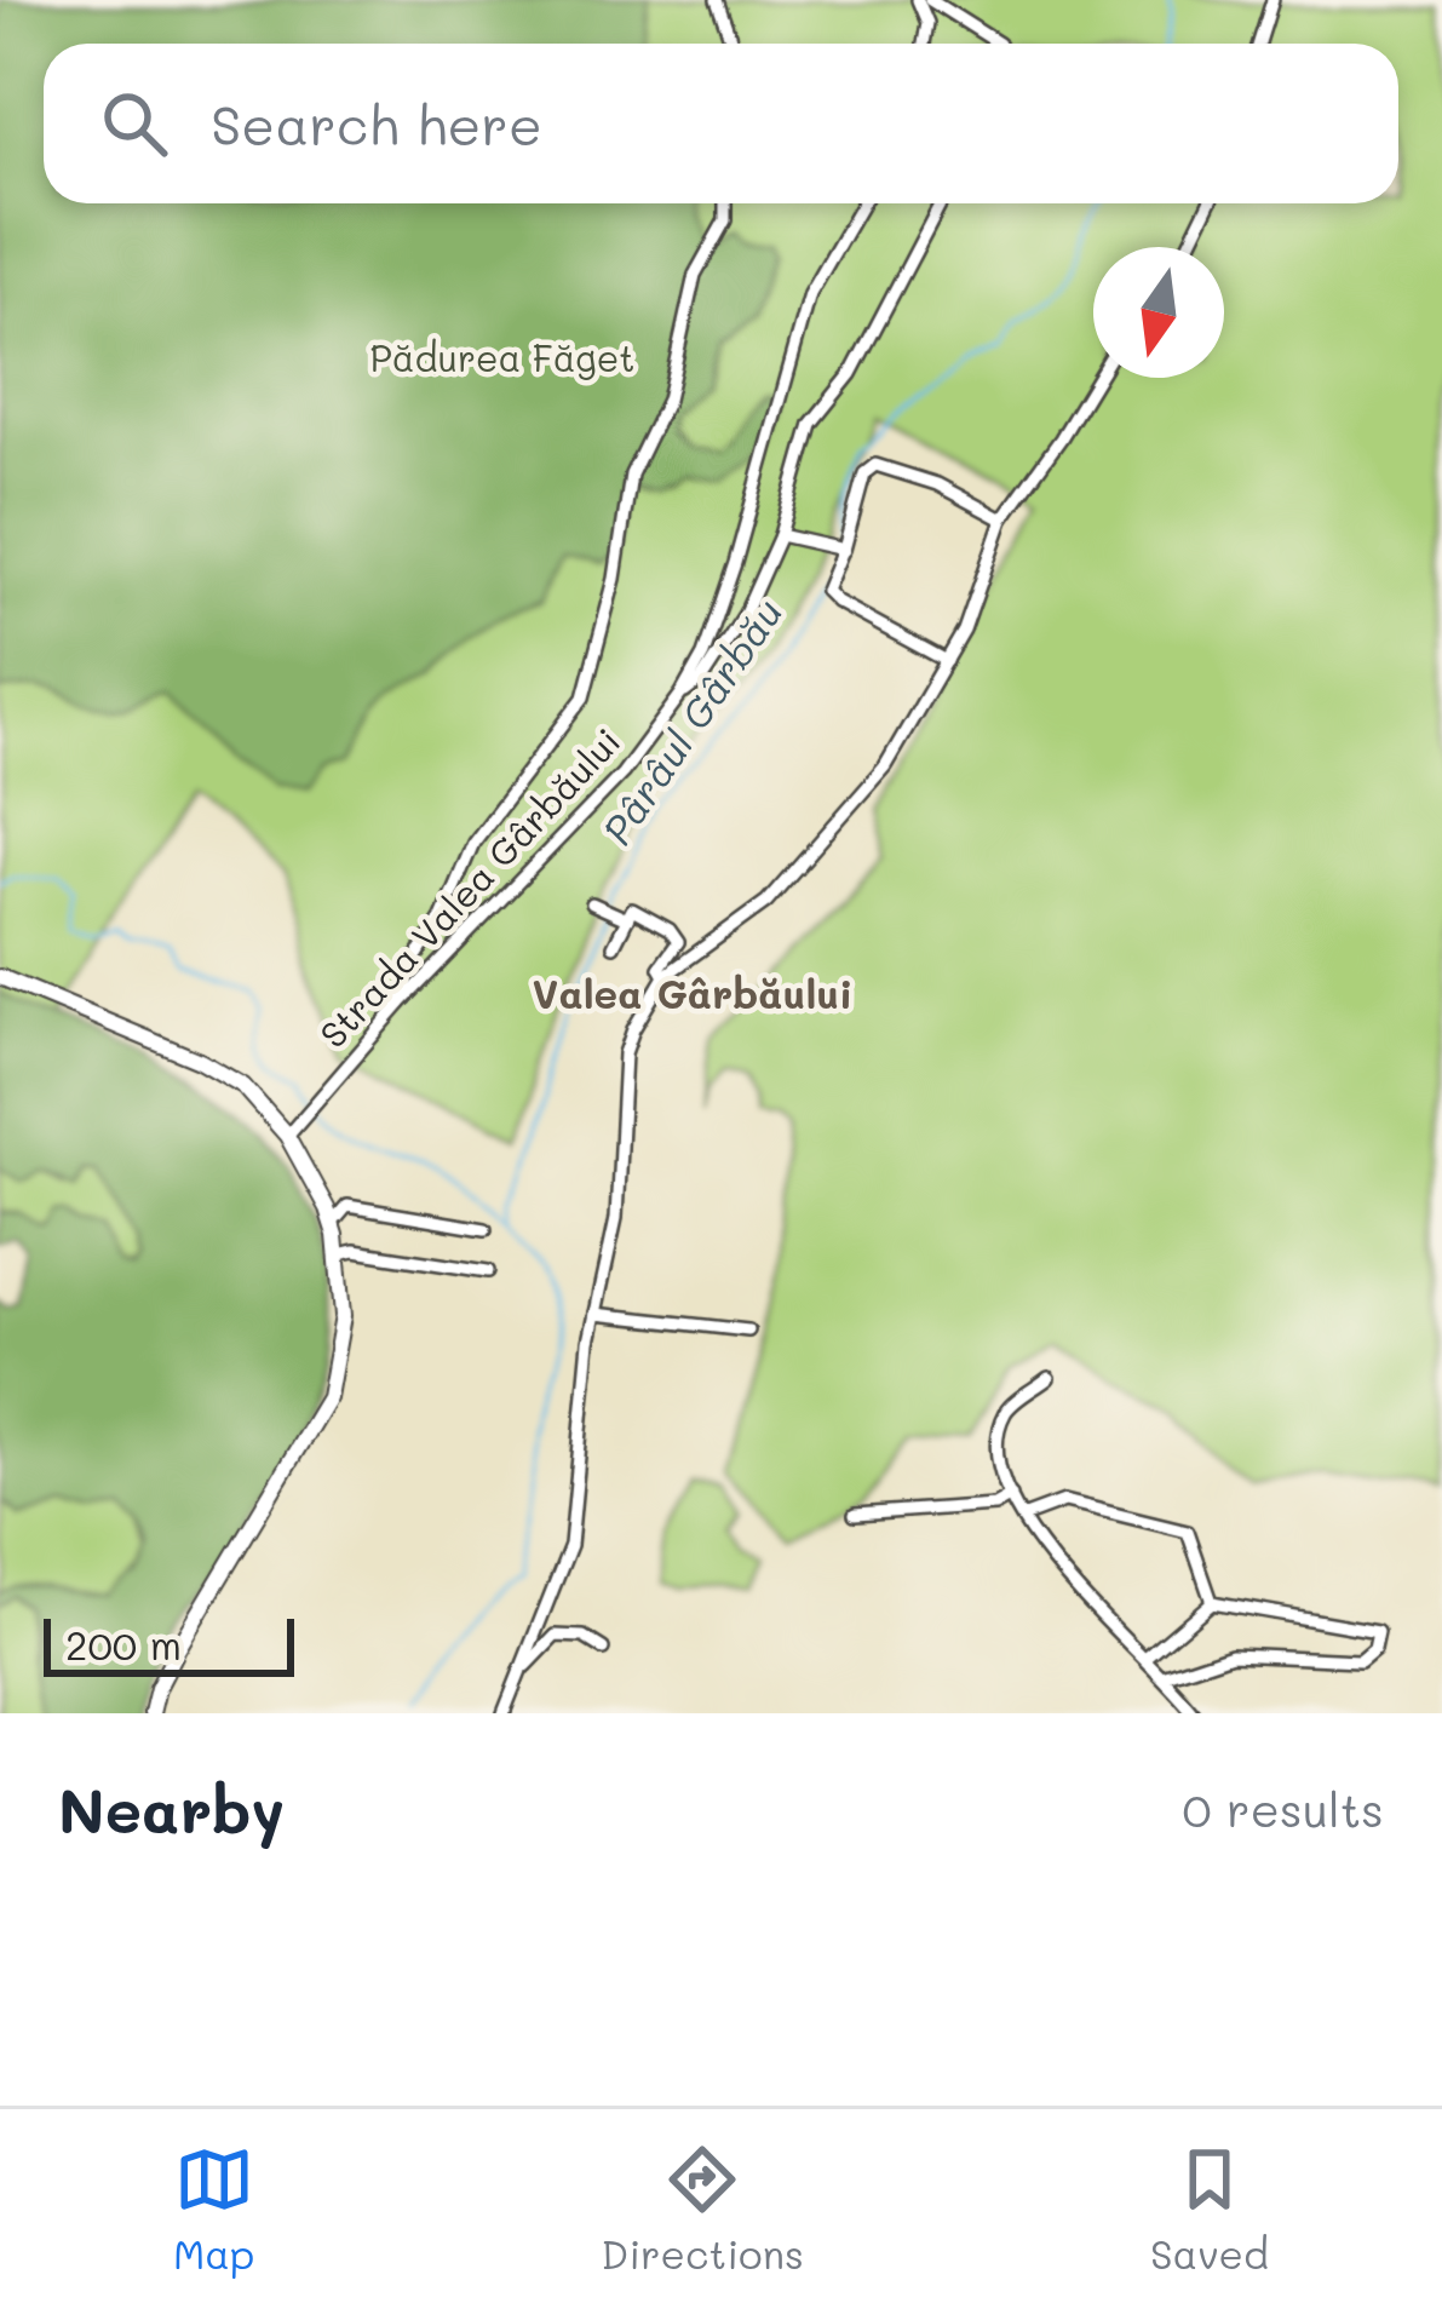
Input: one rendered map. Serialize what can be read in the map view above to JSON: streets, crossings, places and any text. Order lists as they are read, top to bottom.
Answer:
{
  "streets": {
    "street": ["Strada Valea Gârbăului"]
  },
  "districts": ["Valea Gârbăului"],
  "water": ["Pârâul Gârbău"],
  "parks": ["Pădurea Făget"],
  "scale_bar": "200 m",
  "north": "bottom",
  "page": {
    "search": "Search here",
    "scale": "200 m",
    "heading": ["Nearby", "0 results"],
    "nav": ["Map", "Directions", "Saved"]
  }
}
